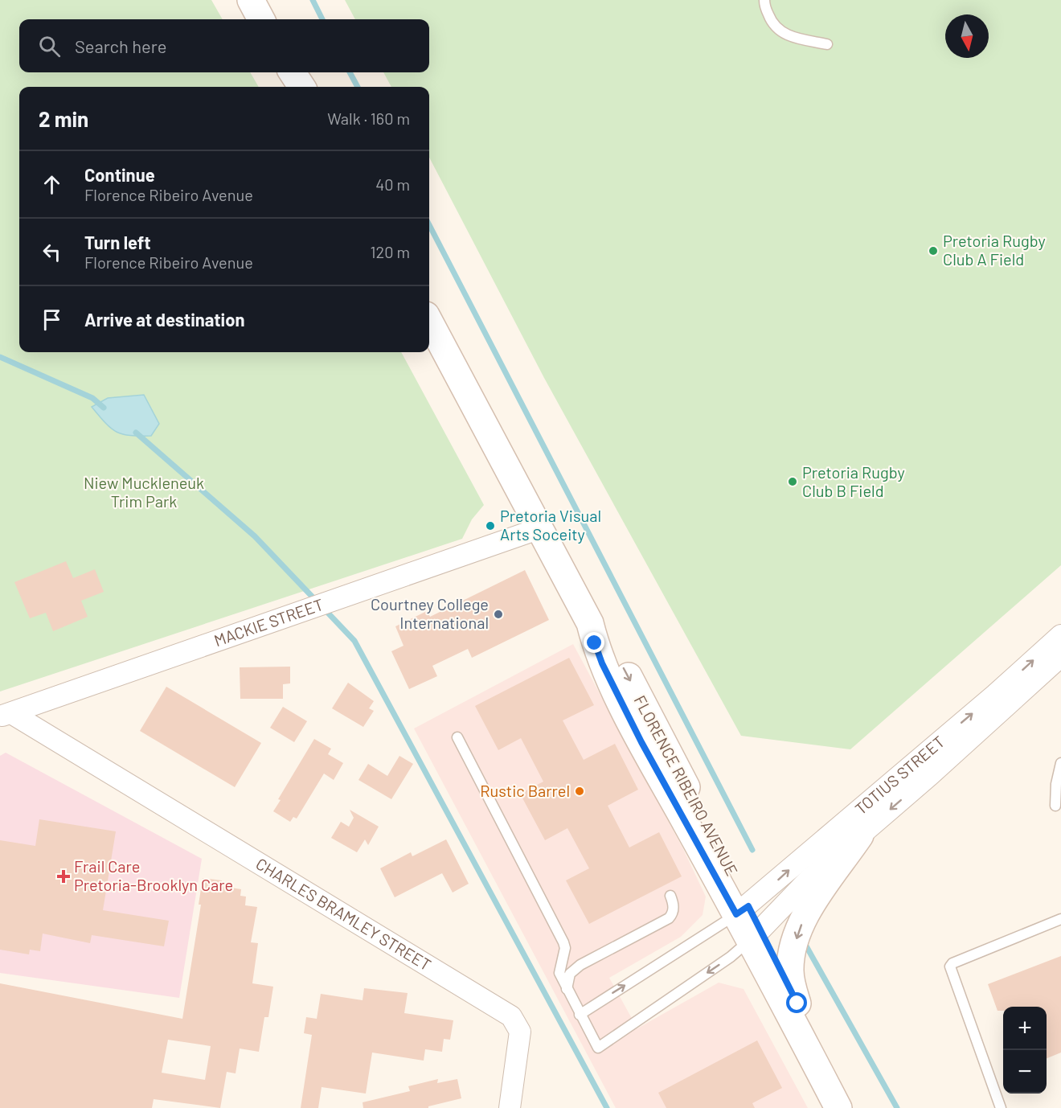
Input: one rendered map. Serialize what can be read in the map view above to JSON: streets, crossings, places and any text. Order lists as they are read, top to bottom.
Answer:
{
  "streets": {
    "main road": ["FLORENCE RIBEIRO AVENUE"],
    "street": ["MACKIE STREET", "TOTIUS STREET", "CHARLES BRAMLEY STREET"]
  },
  "crossings": [
    ["MACKIE STREET", "FLORENCE RIBEIRO AVENUE"],
    ["MACKIE STREET", "CHARLES BRAMLEY STREET"],
    ["TOTIUS STREET", "FLORENCE RIBEIRO AVENUE"]
  ],
  "parks": ["Niew Muckleneuk Trim Park"],
  "places": {
    "other": [
      "Pretoria Rugby Club A Field",
      "Pretoria Rugby Club B Field",
      "Pretoria Visual Arts Soceity",
      "Courtney College International",
      "Rustic Barrel"
    ],
    "health": ["Frail Care Pretoria-Brooklyn Care"]
  },
  "north": "bottom",
  "page": {
    "search": "Search here",
    "heading": ["2 min", "Walk · 160 m"],
    "list": [
      ["Continue", "Florence Ribeiro Avenue", "40 m"],
      ["Turn left", "Florence Ribeiro Avenue", "120 m"],
      "Arrive at destination"
    ],
    "map_buttons": ["+", "−"]
  }
}
